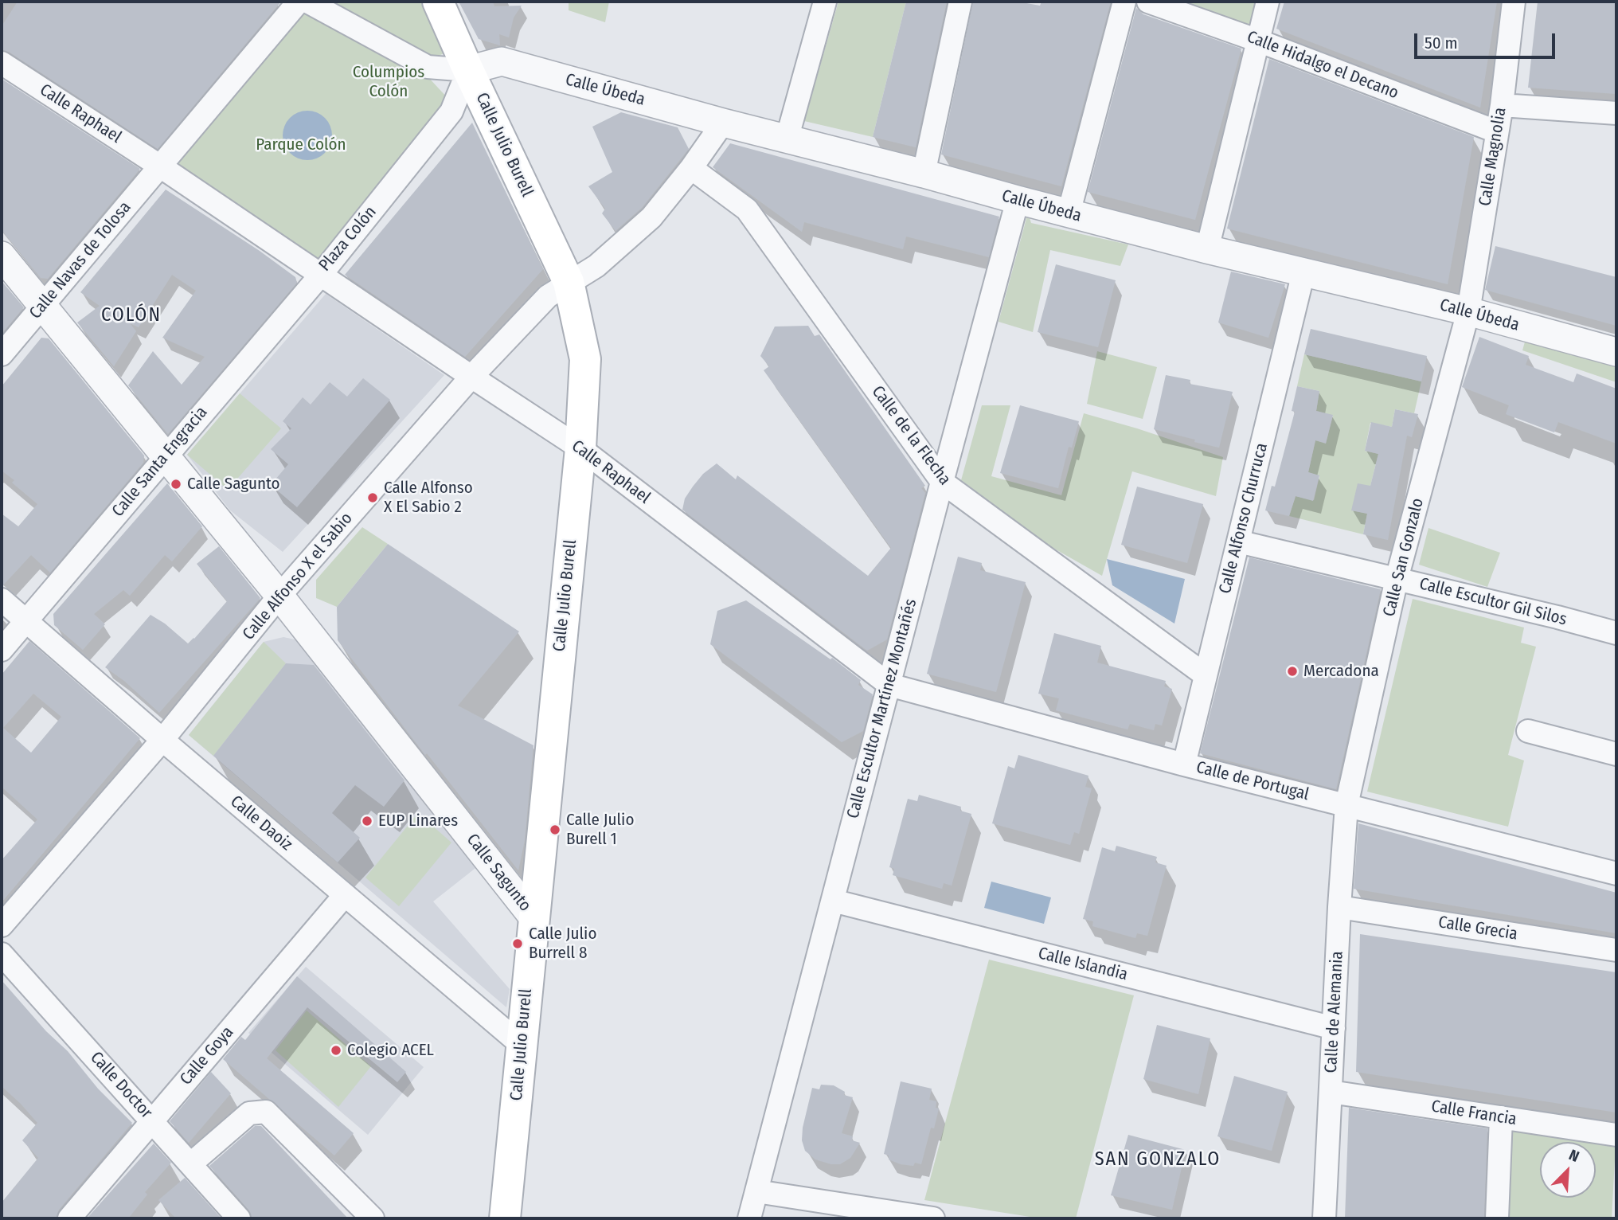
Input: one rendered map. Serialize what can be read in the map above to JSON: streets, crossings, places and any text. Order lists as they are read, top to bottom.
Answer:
{
  "streets": {
    "main road": ["Calle Julio Burell"],
    "street": [
      "Calle Hidalgo el Decano",
      "Calle Úbeda",
      "Calle Raphael",
      "Calle Magnolia",
      "Plaza Colón",
      "Calle Navas de Tolosa",
      "Calle de la Flecha",
      "Calle Santa Engracia",
      "Calle Alfonso Churruca",
      "Calle San Gonzalo",
      "Calle Alfonso X el Sabio",
      "Calle Escultor Gil Silos",
      "Calle Escultor Martínez Montañés",
      "Calle de Portugal",
      "Calle Daoiz",
      "Calle Sagunto",
      "Calle Grecia",
      "Calle Islandia",
      "Calle de Alemania",
      "Calle Goya",
      "Calle Doctor",
      "Calle Francia"
    ]
  },
  "crossings": [
    ["Calle Hidalgo el Decano", "Calle Magnolia"],
    ["Calle Úbeda", "Calle Julio Burell"],
    ["Calle Úbeda", "Calle Magnolia"],
    ["Calle Úbeda", "Plaza Colón"],
    ["Calle Úbeda", "Calle Alfonso Churruca"],
    ["Calle Úbeda", "Calle San Gonzalo"],
    ["Calle Úbeda", "Calle Alfonso X el Sabio"],
    ["Calle Úbeda", "Calle Escultor Martínez Montañés"],
    ["Calle Raphael", "Calle Julio Burell"],
    ["Calle Raphael", "Plaza Colón"],
    ["Calle Raphael", "Calle Navas de Tolosa"],
    ["Calle Raphael", "Calle Santa Engracia"],
    ["Calle Raphael", "Calle Alfonso X el Sabio"],
    ["Calle Raphael", "Calle Escultor Martínez Montañés"],
    ["Calle Raphael", "Calle de Portugal"],
    ["Calle Julio Burell", "Plaza Colón"],
    ["Calle Julio Burell", "Calle Alfonso X el Sabio"],
    ["Calle Julio Burell", "Calle Daoiz"],
    ["Calle Julio Burell", "Calle Sagunto"],
    ["Calle Magnolia", "Calle San Gonzalo"],
    ["Plaza Colón", "Calle Navas de Tolosa"],
    ["Plaza Colón", "Calle Santa Engracia"],
    ["Calle Navas de Tolosa", "Calle Sagunto"],
    ["Calle de la Flecha", "Calle Alfonso Churruca"],
    ["Calle de la Flecha", "Calle Alfonso X el Sabio"],
    ["Calle de la Flecha", "Calle Escultor Martínez Montañés"],
    ["Calle Santa Engracia", "Calle Daoiz"],
    ["Calle Santa Engracia", "Calle Sagunto"],
    ["Calle Alfonso Churruca", "Calle Escultor Gil Silos"],
    ["Calle Alfonso Churruca", "Calle de Portugal"],
    ["Calle San Gonzalo", "Calle Escultor Gil Silos"],
    ["Calle San Gonzalo", "Calle de Portugal"],
    ["Calle San Gonzalo", "Calle de Alemania"],
    ["Calle Alfonso X el Sabio", "Calle Daoiz"],
    ["Calle Alfonso X el Sabio", "Calle Sagunto"],
    ["Calle Escultor Martínez Montañés", "Calle de Portugal"],
    ["Calle Escultor Martínez Montañés", "Calle Islandia"],
    ["Calle de Portugal", "Calle de Alemania"],
    ["Calle Daoiz", "Calle Goya"],
    ["Calle Grecia", "Calle de Alemania"],
    ["Calle Islandia", "Calle de Alemania"],
    ["Calle de Alemania", "Calle Francia"],
    ["Calle Goya", "Calle Doctor"]
  ],
  "districts": ["COLÓN", "SAN GONZALO"],
  "parks": ["Columpios Colón", "Parque Colón"],
  "places": [
    "Calle Sagunto",
    "Calle Alfonso X El Sabio 2",
    "Mercadona",
    "EUP Linares",
    "Calle Julio Burell 1",
    "Calle Julio Burrell 8",
    "Colegio ACEL"
  ],
  "scale_bar": "50 m",
  "north": "top right"
}
